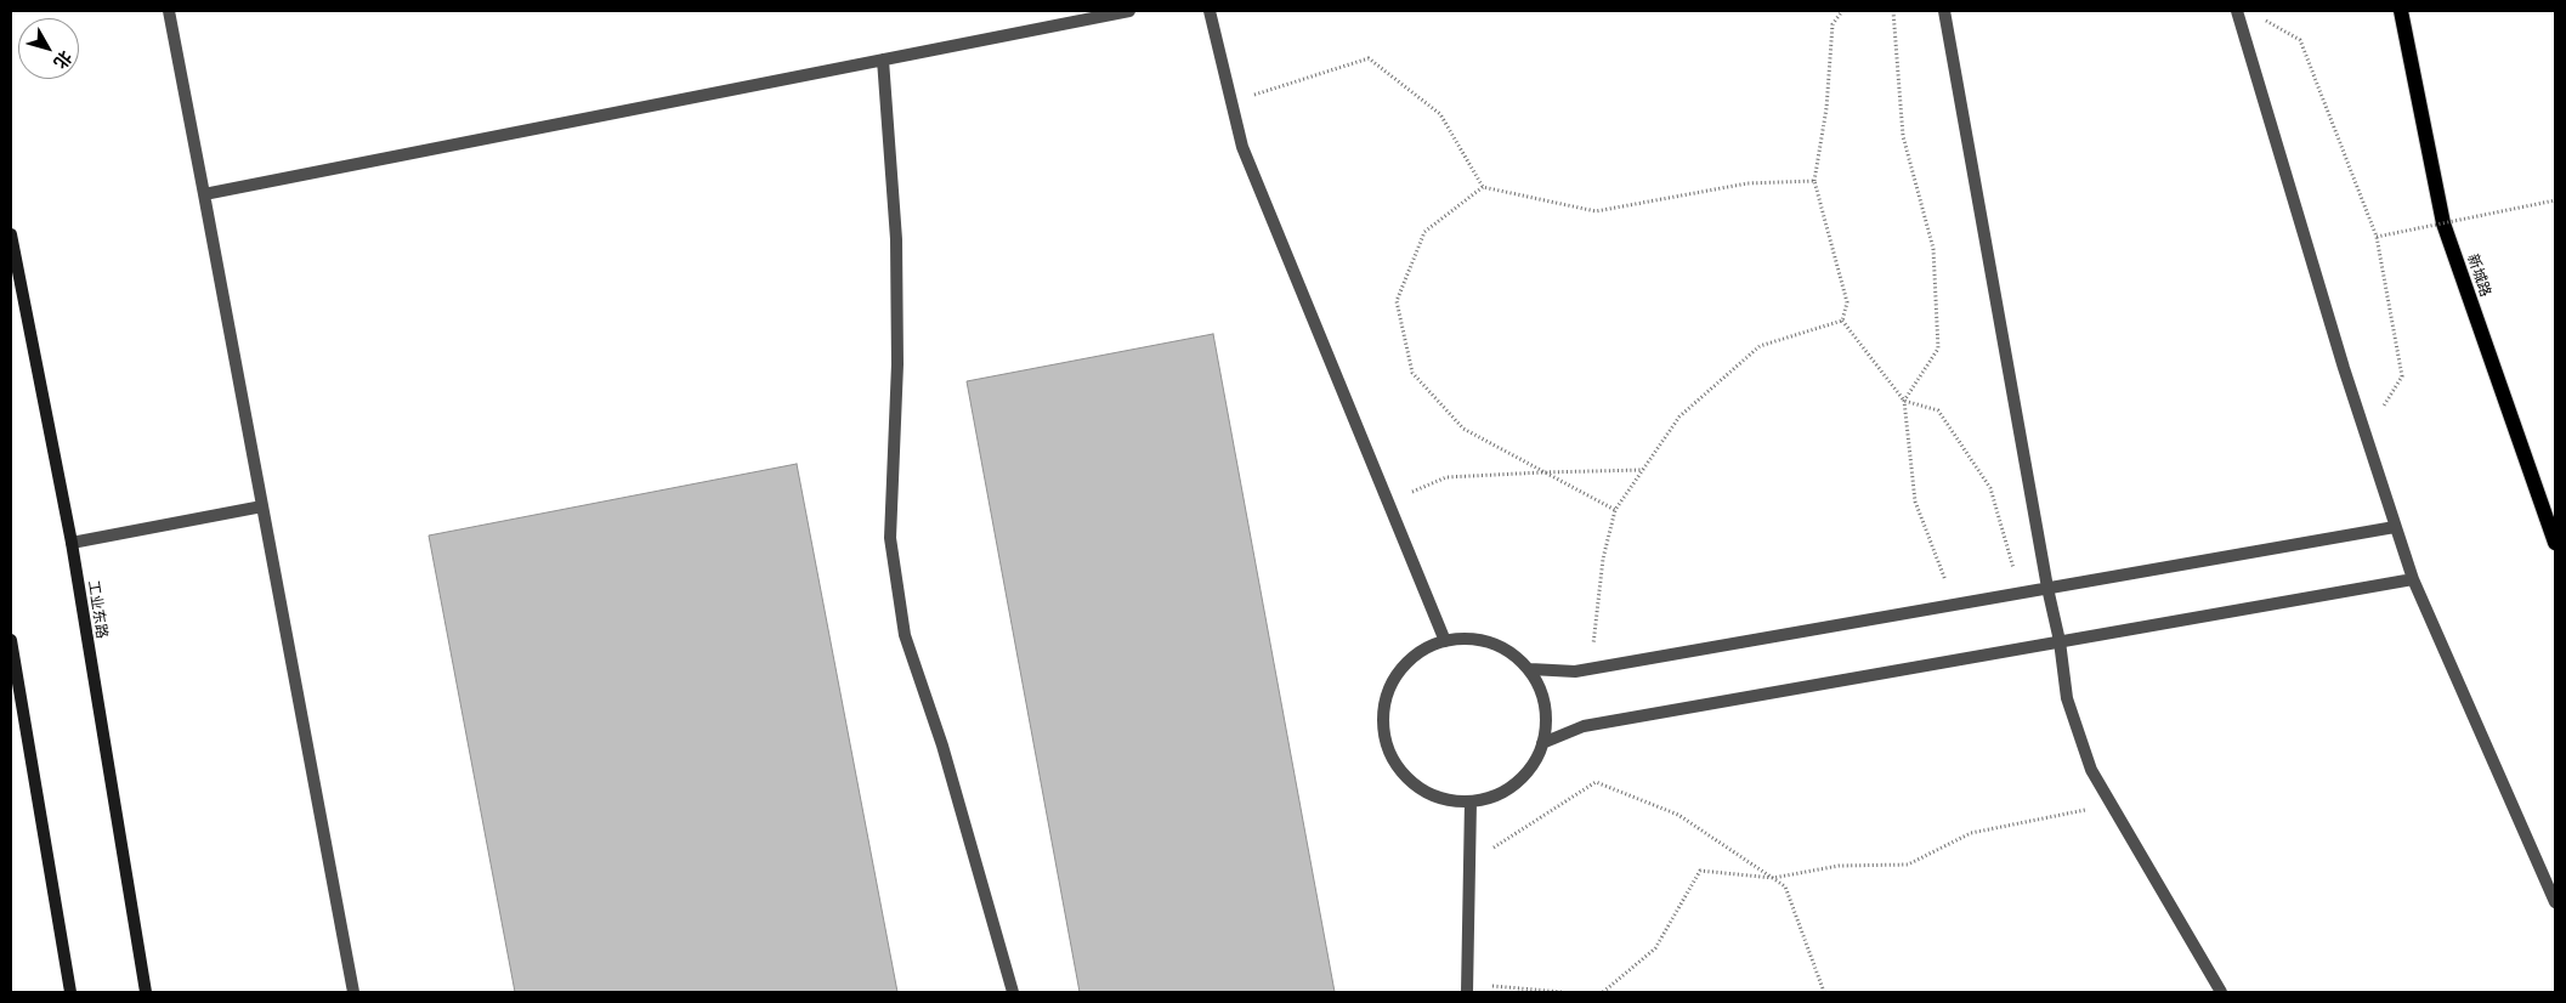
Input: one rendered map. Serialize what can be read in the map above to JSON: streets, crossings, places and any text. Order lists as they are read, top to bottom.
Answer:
{
  "streets": {
    "main road": ["新城路", "工业东路"]
  },
  "north": "bottom right"
}
